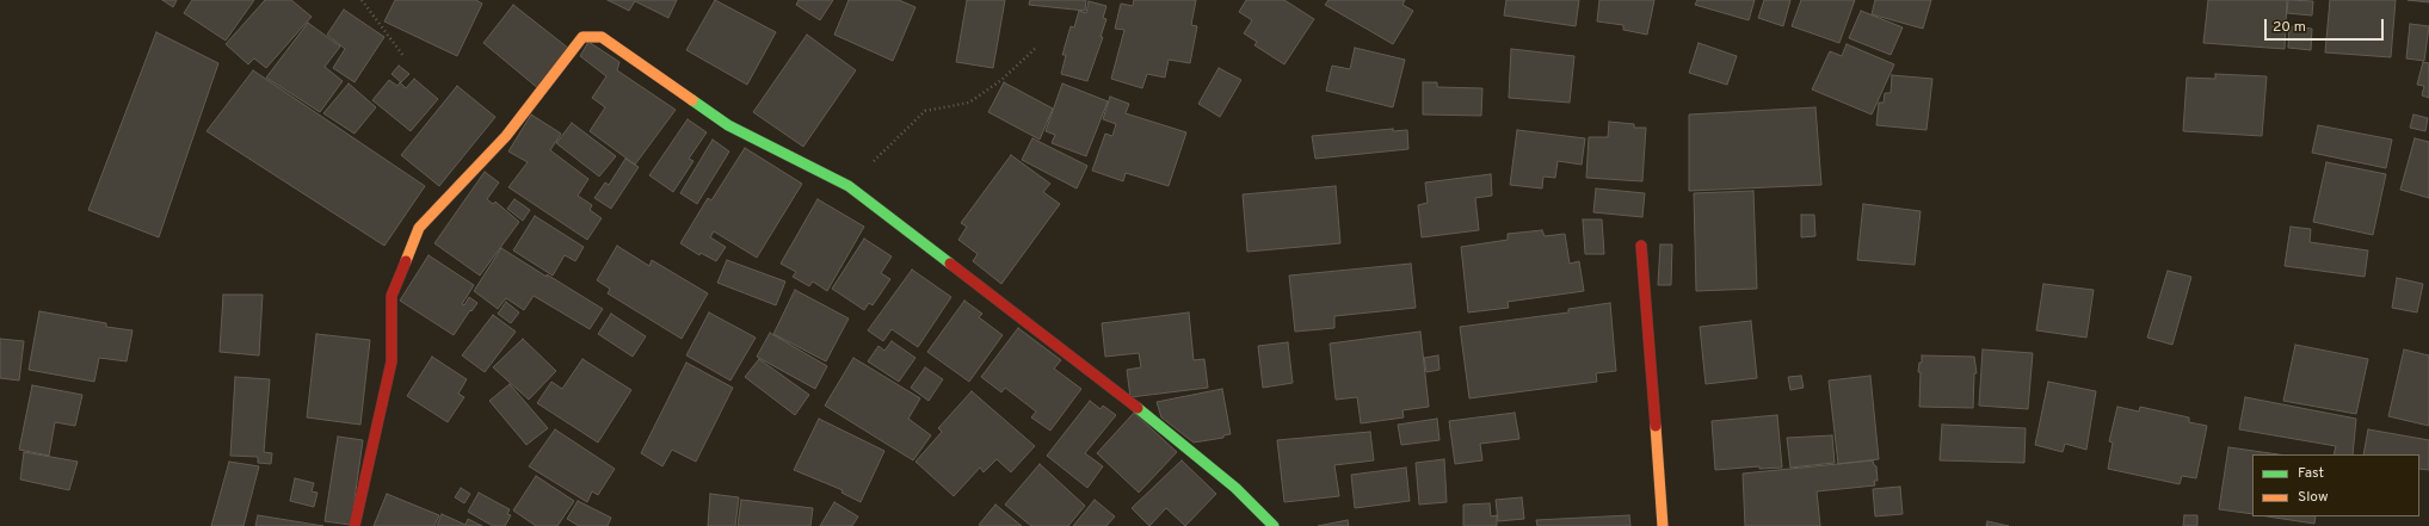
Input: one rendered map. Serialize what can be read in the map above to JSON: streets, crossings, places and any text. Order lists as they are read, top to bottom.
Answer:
{
  "legend": ["Fast", "Slow"],
  "scale_bar": "20 m"
}
